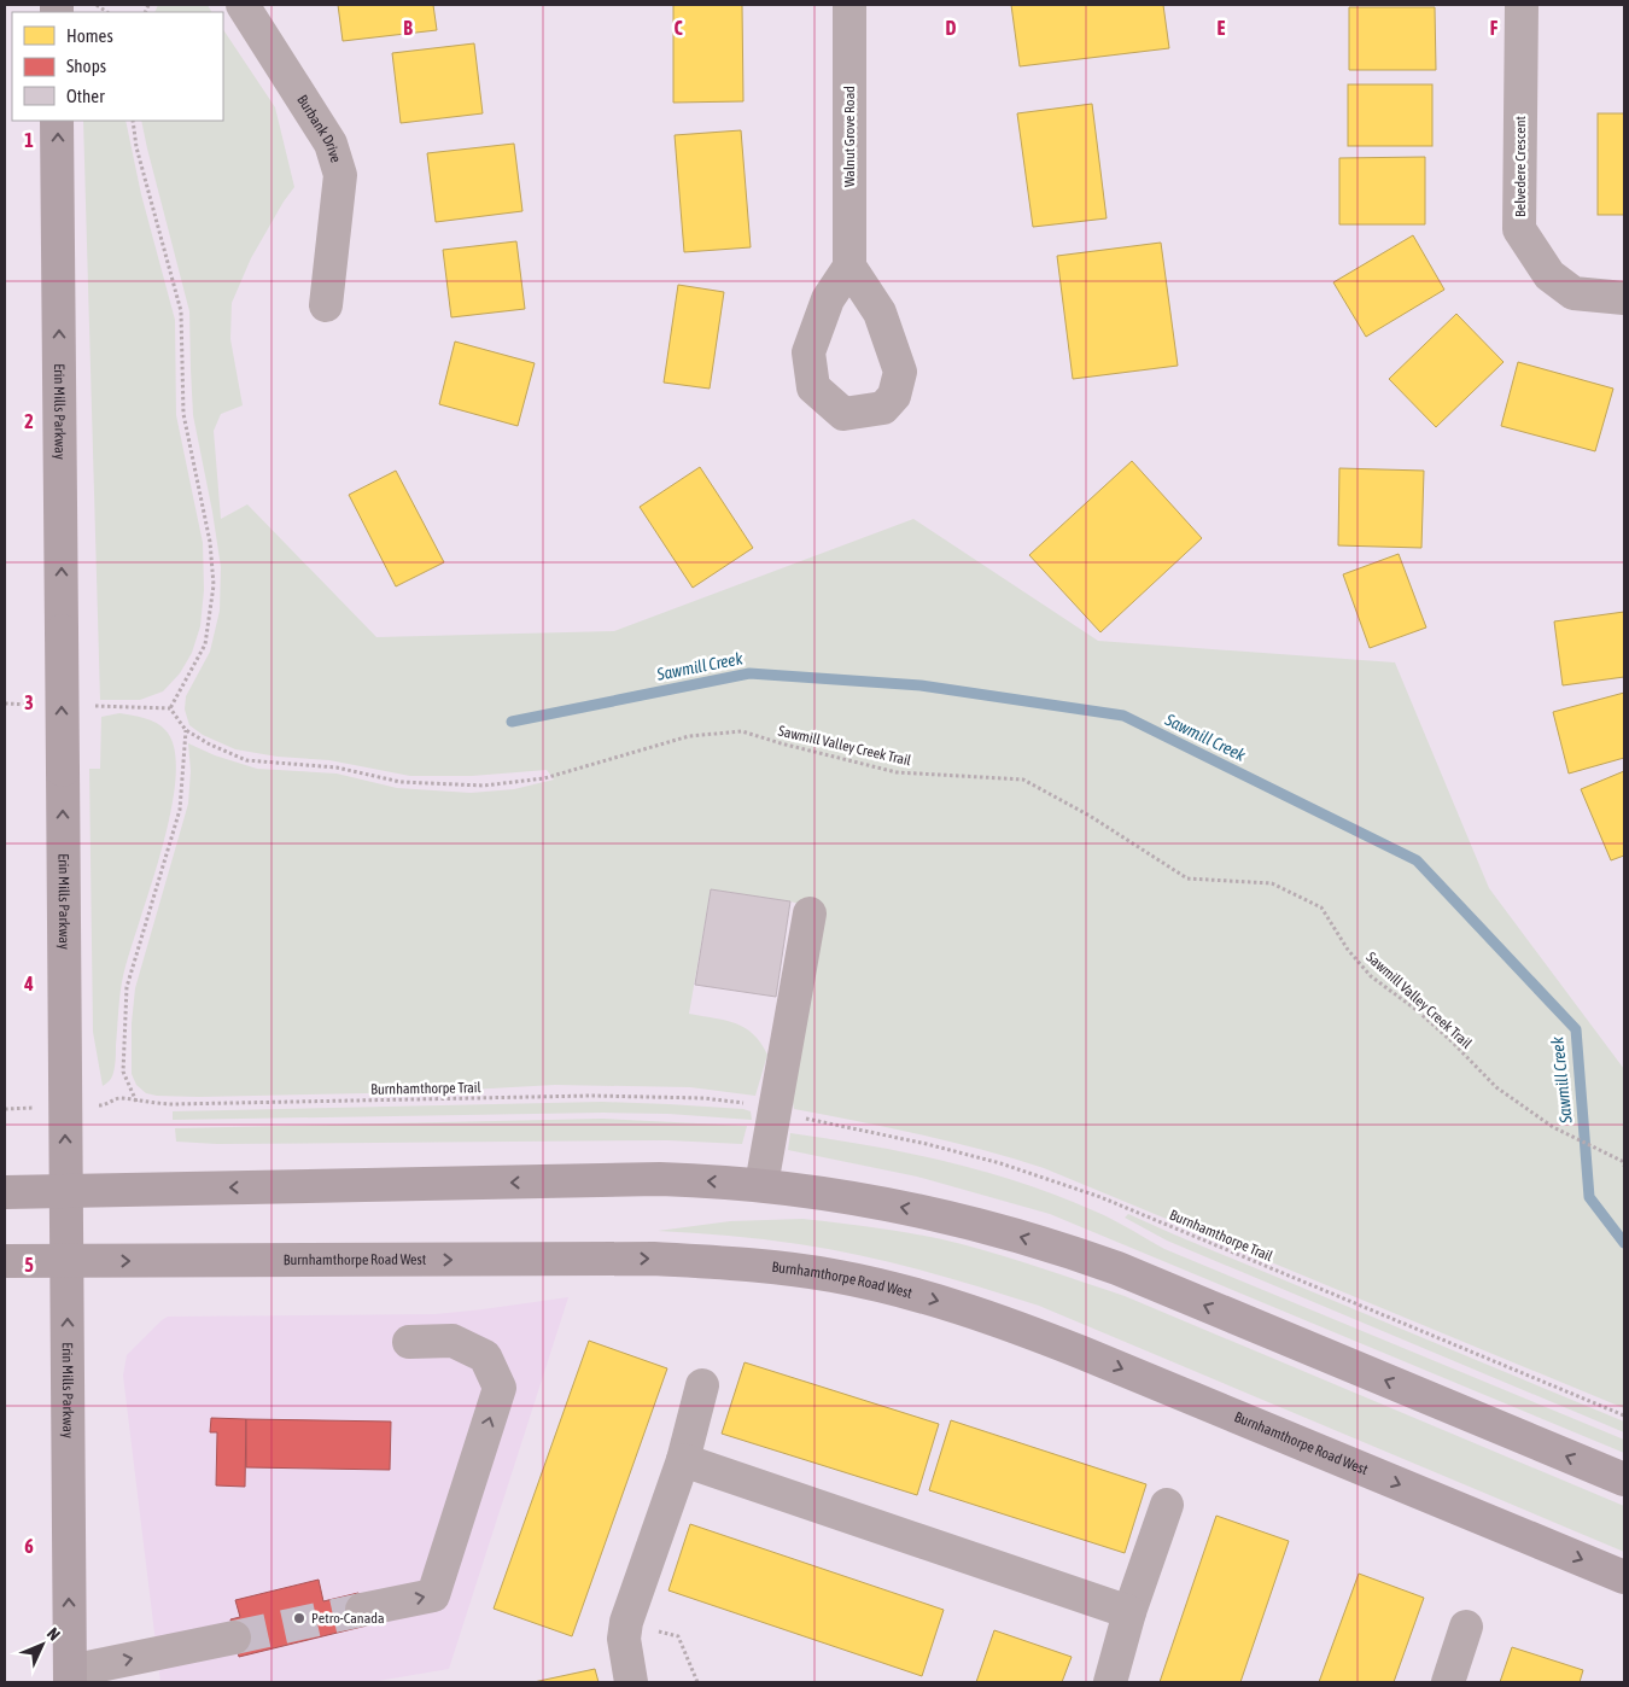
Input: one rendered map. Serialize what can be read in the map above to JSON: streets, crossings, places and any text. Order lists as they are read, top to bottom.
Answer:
{
  "streets": {
    "main road": ["Erin Mills Parkway", "Burnhamthorpe Road West"],
    "street": ["Burbank Drive", "Walnut Grove Road", "Belvedere Crescent"],
    "path": ["Sawmill Valley Creek Trail", "Burnhamthorpe Trail"]
  },
  "crossings": [
    ["Erin Mills Parkway", "Burnhamthorpe Road West"]
  ],
  "one_way": ["Erin Mills Parkway"],
  "water": ["Sawmill Creek"],
  "places": ["Petro-Canada"],
  "legend": ["Homes", "Shops", "Other"],
  "north": "top right",
  "grid": {
    "columns": [
      "B",
      "C",
      "D",
      "E",
      "F"
    ],
    "rows": [
      "1",
      "2",
      "3",
      "4",
      "5",
      "6"
    ]
  }
}
